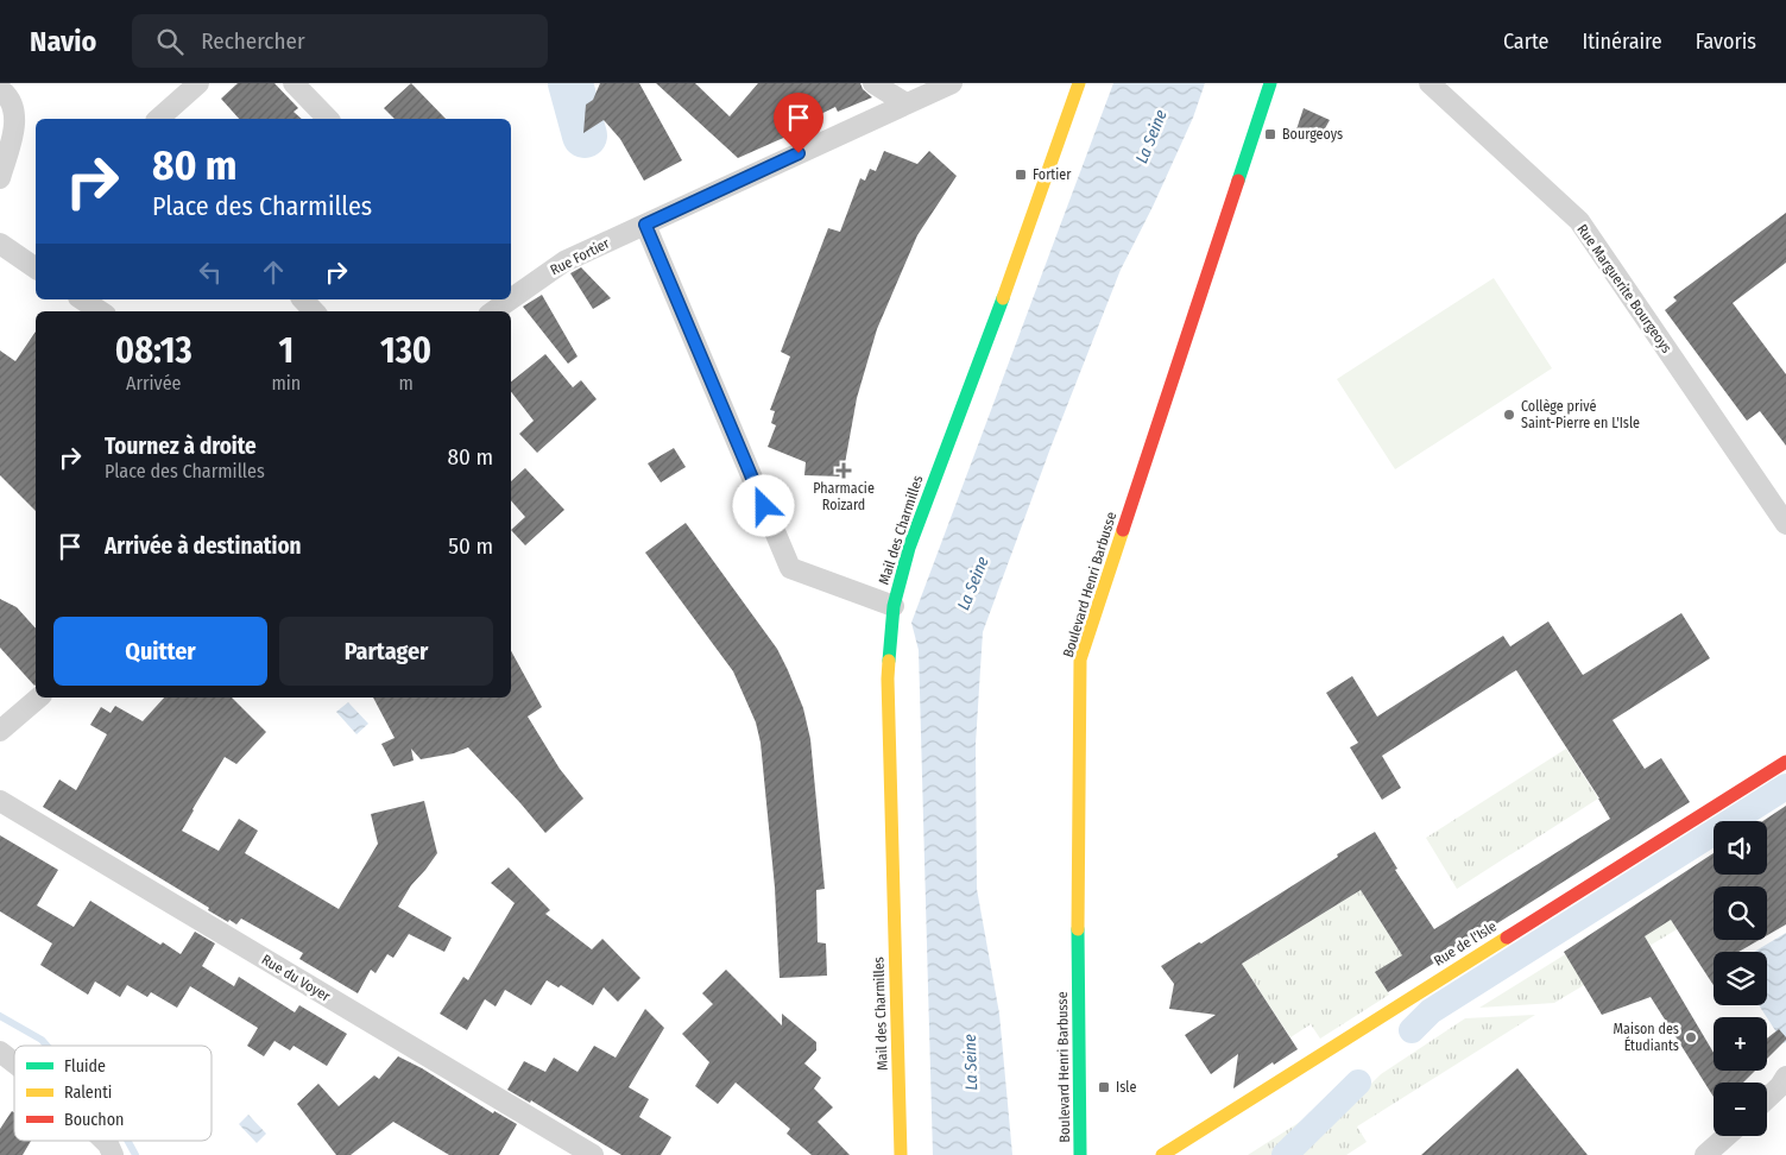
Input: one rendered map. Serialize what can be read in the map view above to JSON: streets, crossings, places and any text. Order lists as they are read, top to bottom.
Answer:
{
  "streets": {
    "main road": ["Mail des Charmilles", "Boulevard Henri Barbusse", "Rue de l'Isle"],
    "street": ["Rue Fortier", "Rue Marguerite Bourgeoys", "Rue du Voyer"]
  },
  "water": ["La Seine"],
  "places": {
    "transit": ["Bourgeoys", "Fortier", "Isle"],
    "other": ["Collège privé Saint-Pierre en L'Isle", "Maison des Étudiants"],
    "health": ["Pharmacie Roizard"]
  },
  "legend": ["Fluide", "Ralenti", "Bouchon"],
  "page": {
    "header": "Navio",
    "search": "Rechercher",
    "nav": ["Carte", "Itinéraire", "Favoris"],
    "turn": ["80 m", "Place des Charmilles"],
    "eta": [
      "08:13",
      "Arrivée",
      "1",
      "min",
      "130",
      "m"
    ],
    "list": [
      {
        "name": "Tournez à droite",
        "note": "Place des Charmilles",
        "value": "80 m"
      },
      {
        "name": "Arrivée à destination",
        "value": "50 m"
      }
    ],
    "buttons": ["Quitter", "Partager"],
    "map_buttons": ["+", "−"]
  }
}
